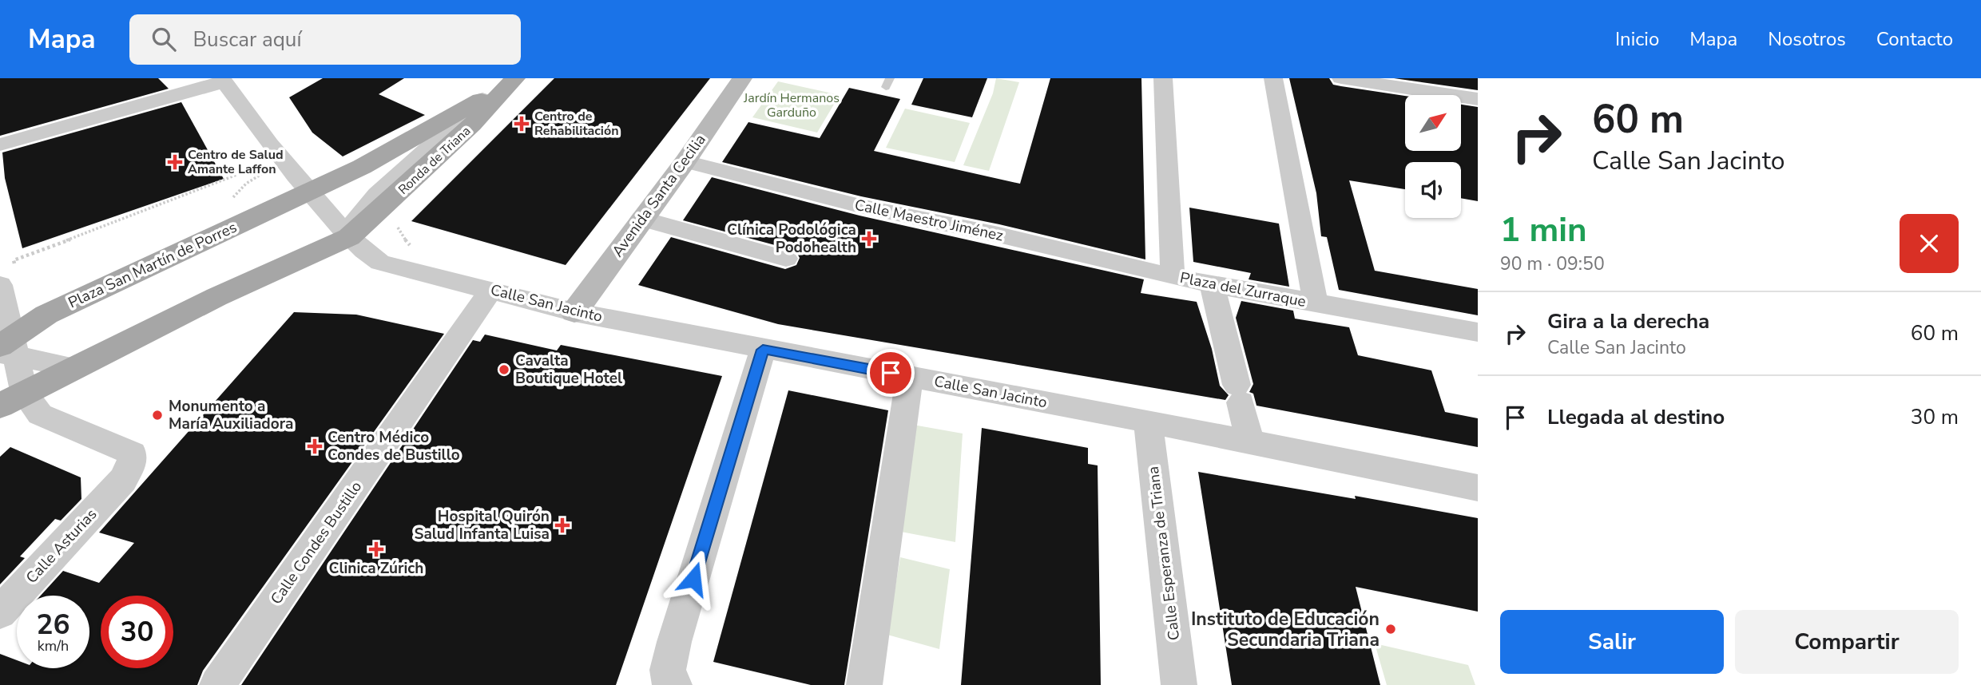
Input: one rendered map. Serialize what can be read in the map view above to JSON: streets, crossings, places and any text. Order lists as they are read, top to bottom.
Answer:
{
  "streets": {
    "main road": ["Ronda de Triana", "Plaza San Martín de Porres"],
    "street": [
      "Avenida Santa Cecilia",
      "Calle Maestro Jiménez",
      "Plaza del Zurraque",
      "Calle San Jacinto",
      "Calle Condes Bustillo",
      "Calle Asturias",
      "Calle Esperanza de Triana"
    ]
  },
  "crossings": [
    ["Ronda de Triana", "Plaza San Martín de Porres"],
    ["Ronda de Triana", "Calle San Jacinto"],
    ["Avenida Santa Cecilia", "Calle Maestro Jiménez"],
    ["Avenida Santa Cecilia", "Calle San Jacinto"],
    ["Calle Maestro Jiménez", "Plaza del Zurraque"],
    ["Plaza San Martín de Porres", "Calle San Jacinto"],
    ["Calle San Jacinto", "Calle Condes Bustillo"],
    ["Calle San Jacinto", "Calle Esperanza de Triana"]
  ],
  "parks": ["Jardín Hermanos Garduño"],
  "places": {
    "health": [
      "Centro de Rehabilitación",
      "Centro de Salud Amante Laffon",
      "Clínica Podológica Podohealth",
      "Centro Médico Condes de Bustillo",
      "Hospital Quirón Salud Infanta Luisa",
      "Clinica Zúrich"
    ],
    "other": ["Cavalta Boutique Hotel", "Monumento a María Auxiliadora", "Instituto de Educación Secundaria Triana"]
  },
  "north": "top right",
  "page": {
    "header": "Mapa",
    "search": "Buscar aquí",
    "nav": [
      "Inicio",
      "Mapa",
      "Nosotros",
      "Contacto"
    ],
    "turn": ["60 m", "Calle San Jacinto"],
    "heading": ["1 min", "90 m · 09:50"],
    "list": [
      {
        "name": "Gira a la derecha",
        "note": "Calle San Jacinto",
        "value": "60 m"
      },
      {
        "name": "Llegada al destino",
        "value": "30 m"
      }
    ],
    "speed": "26 km/h",
    "limit": "30",
    "buttons": ["Salir", "Compartir"]
  }
}
